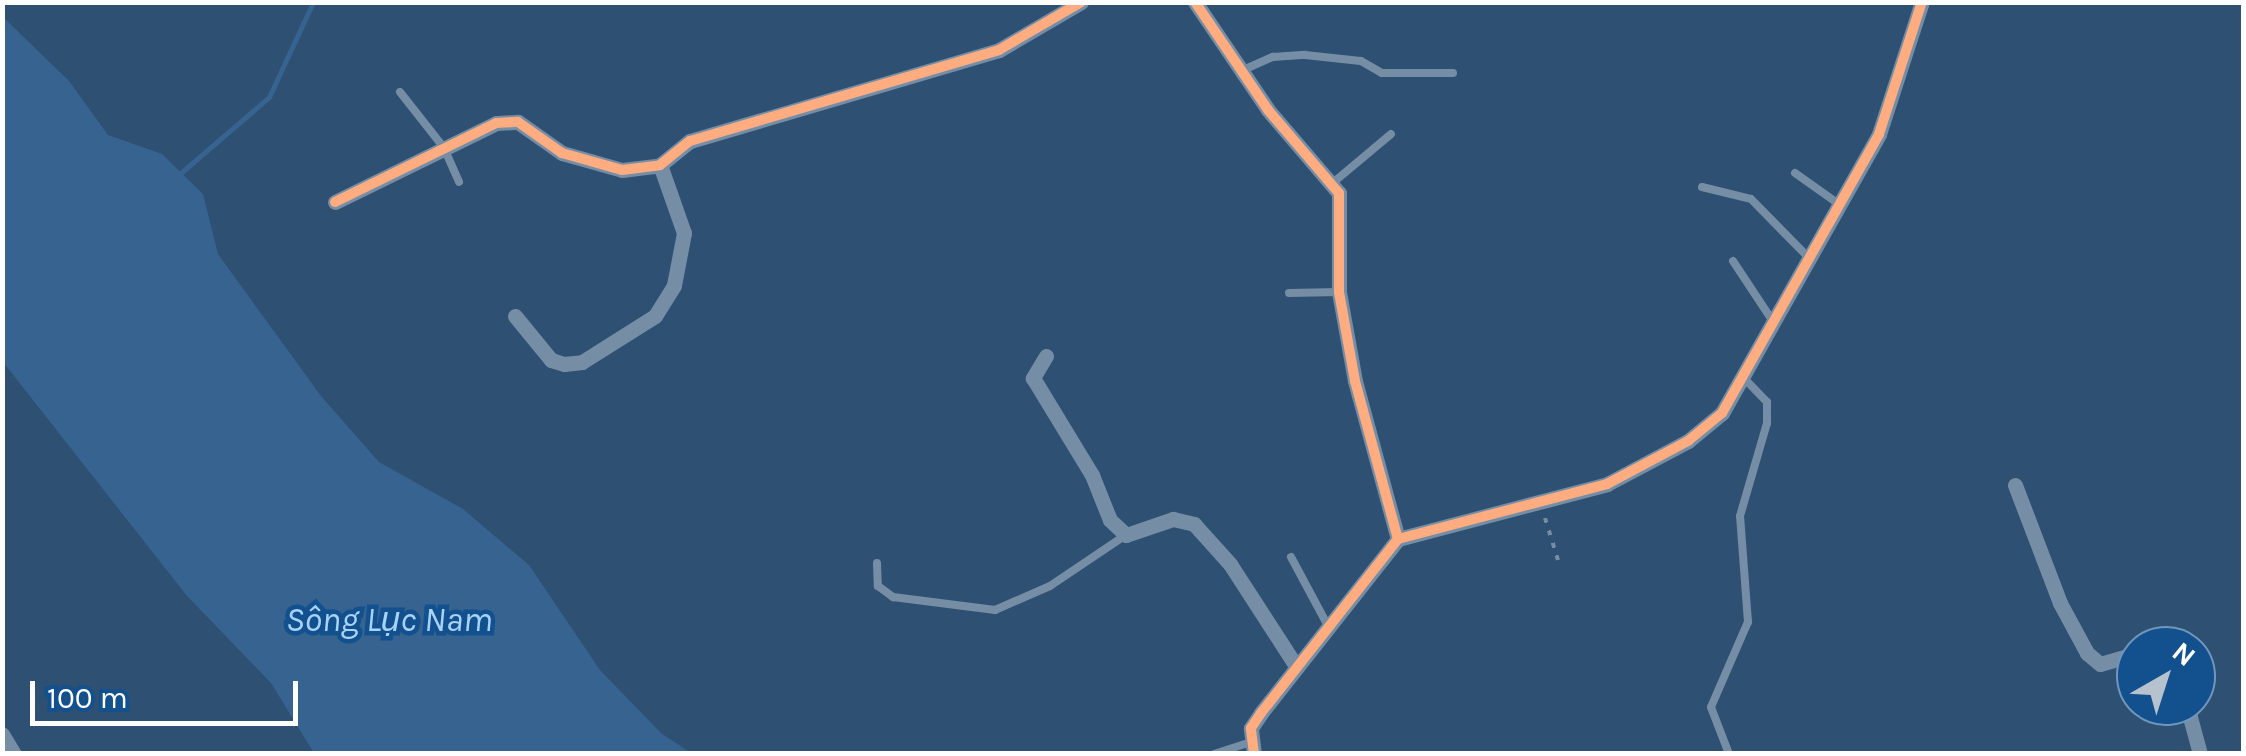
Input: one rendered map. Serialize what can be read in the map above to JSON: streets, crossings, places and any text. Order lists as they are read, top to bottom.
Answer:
{
  "water": ["Sông Lục Nam"],
  "scale_bar": "100 m",
  "north": "top right"
}
